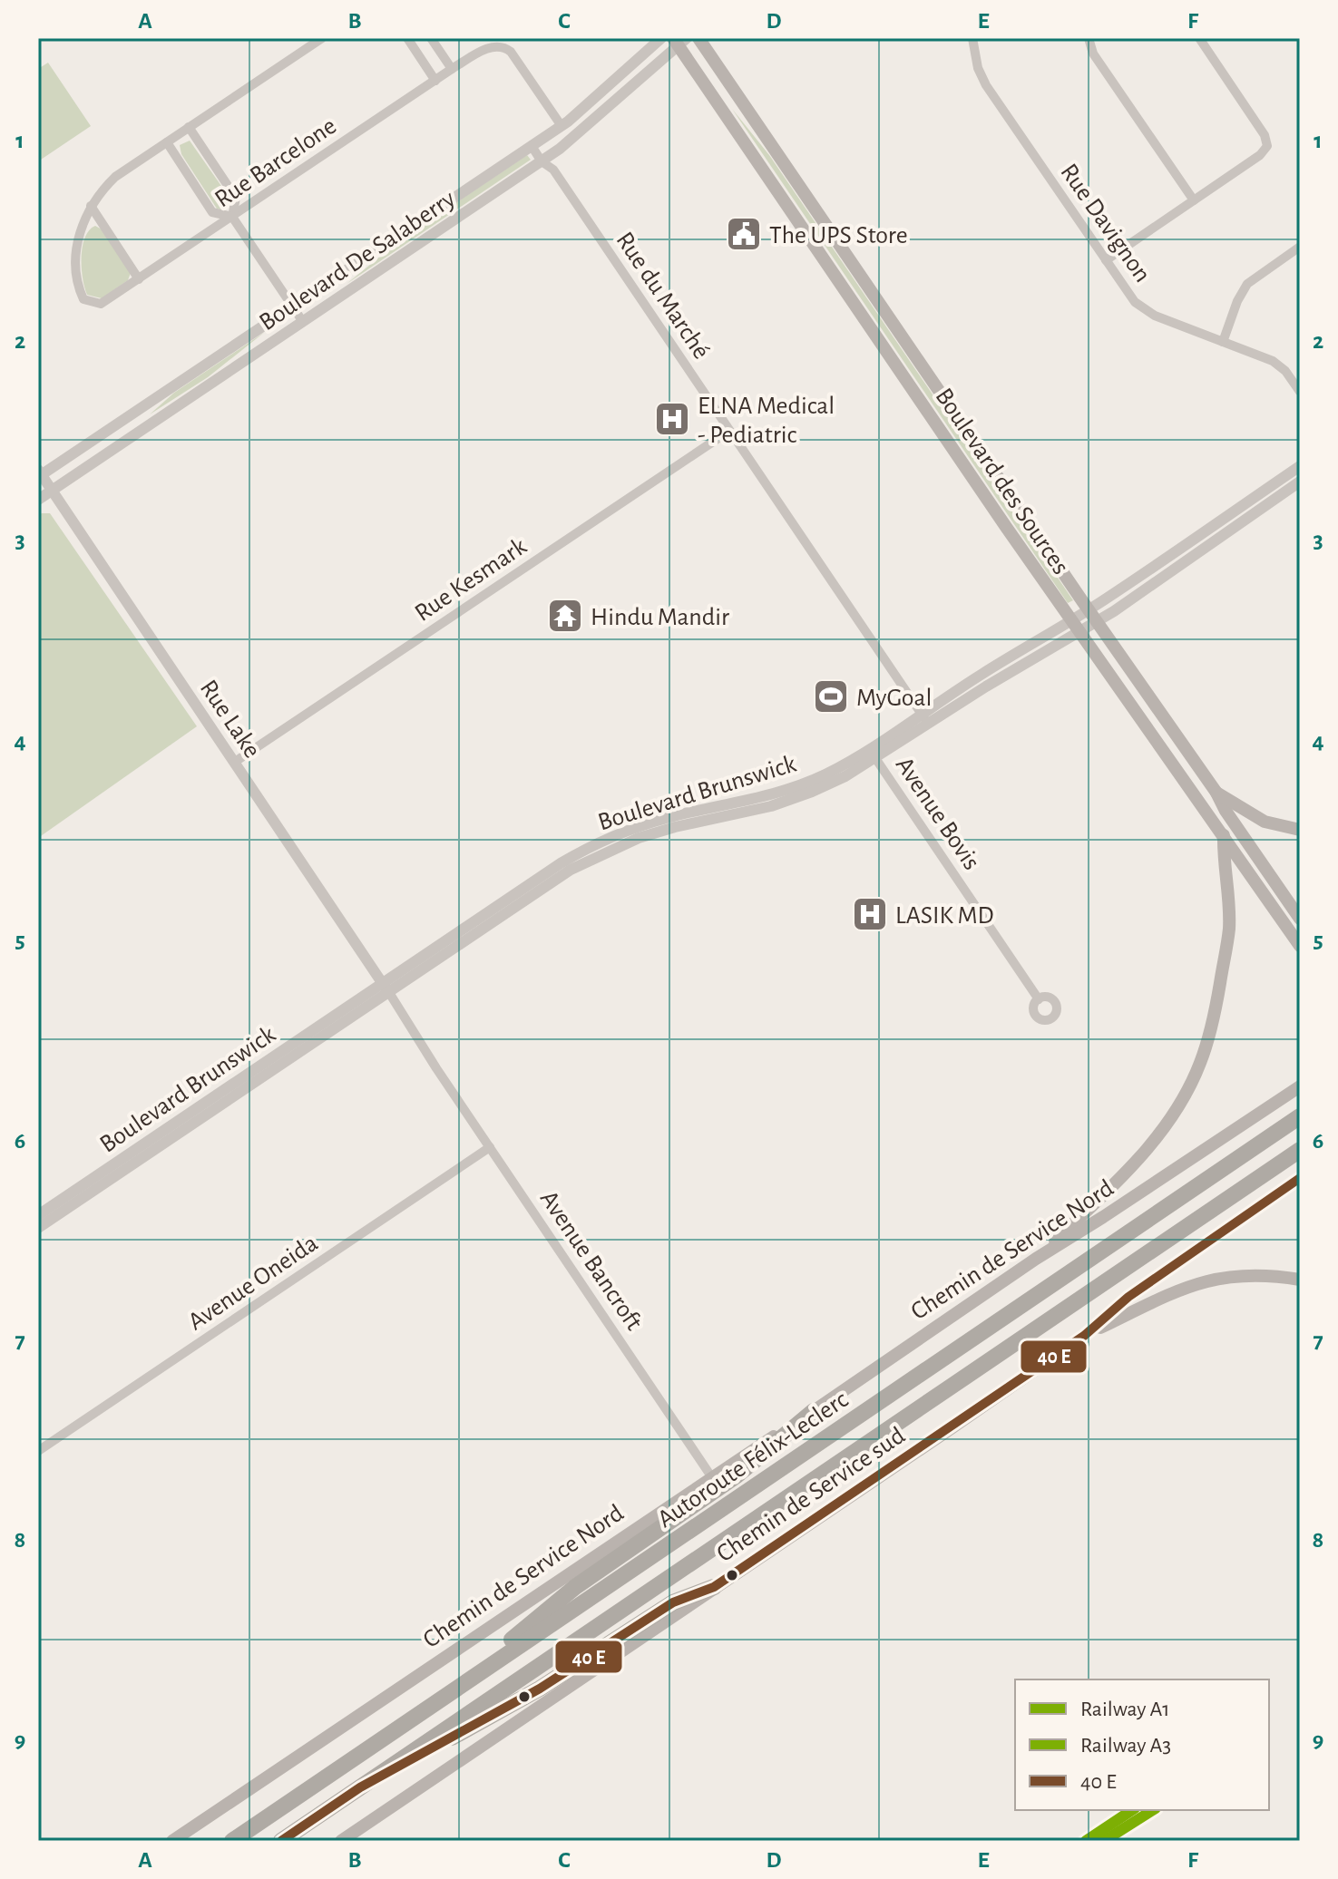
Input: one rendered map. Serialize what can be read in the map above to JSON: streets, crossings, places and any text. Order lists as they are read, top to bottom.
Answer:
{
  "streets": {
    "highway": ["Autoroute Félix-Leclerc"],
    "main road": ["Boulevard des Sources", "Chemin de Service Nord", "Chemin de Service sud"],
    "street": [
      "Rue Barcelone",
      "Rue Davignon",
      "Boulevard De Salaberry",
      "Rue du Marché",
      "Rue Kesmark",
      "Rue Lake",
      "Boulevard Brunswick",
      "Avenue Bovis",
      "Avenue Bancroft",
      "Avenue Oneida"
    ]
  },
  "crossings": [
    ["Rue Barcelone", "Boulevard De Salaberry"],
    ["Boulevard De Salaberry", "Rue du Marché"],
    ["Boulevard De Salaberry", "Boulevard des Sources"],
    ["Boulevard De Salaberry", "Rue Lake"],
    ["Rue du Marché", "Rue Kesmark"],
    ["Rue du Marché", "Boulevard Brunswick"],
    ["Boulevard des Sources", "Boulevard Brunswick"],
    ["Rue Kesmark", "Rue Lake"],
    ["Rue Lake", "Boulevard Brunswick"],
    ["Rue Lake", "Avenue Bancroft"],
    ["Boulevard Brunswick", "Avenue Bovis"],
    ["Boulevard Brunswick", "Avenue Bancroft"],
    ["Chemin de Service Nord", "Avenue Bancroft"],
    ["Avenue Bancroft", "Avenue Oneida"]
  ],
  "places": {
    "public building": ["The UPS Store"],
    "hospital": ["ELNA Medical - Pediatric", "LASIK MD"],
    "temple": ["Hindu Mandir"],
    "sports": ["MyGoal"]
  },
  "lines": ["rail line A1", "rail line A3"],
  "legend": ["Railway A1", "Railway A3", "40 E"],
  "grid": {
    "columns": [
      "A",
      "B",
      "C",
      "D",
      "E",
      "F"
    ],
    "rows": [
      "1",
      "2",
      "3",
      "4",
      "5",
      "6",
      "7",
      "8",
      "9"
    ]
  }
}
